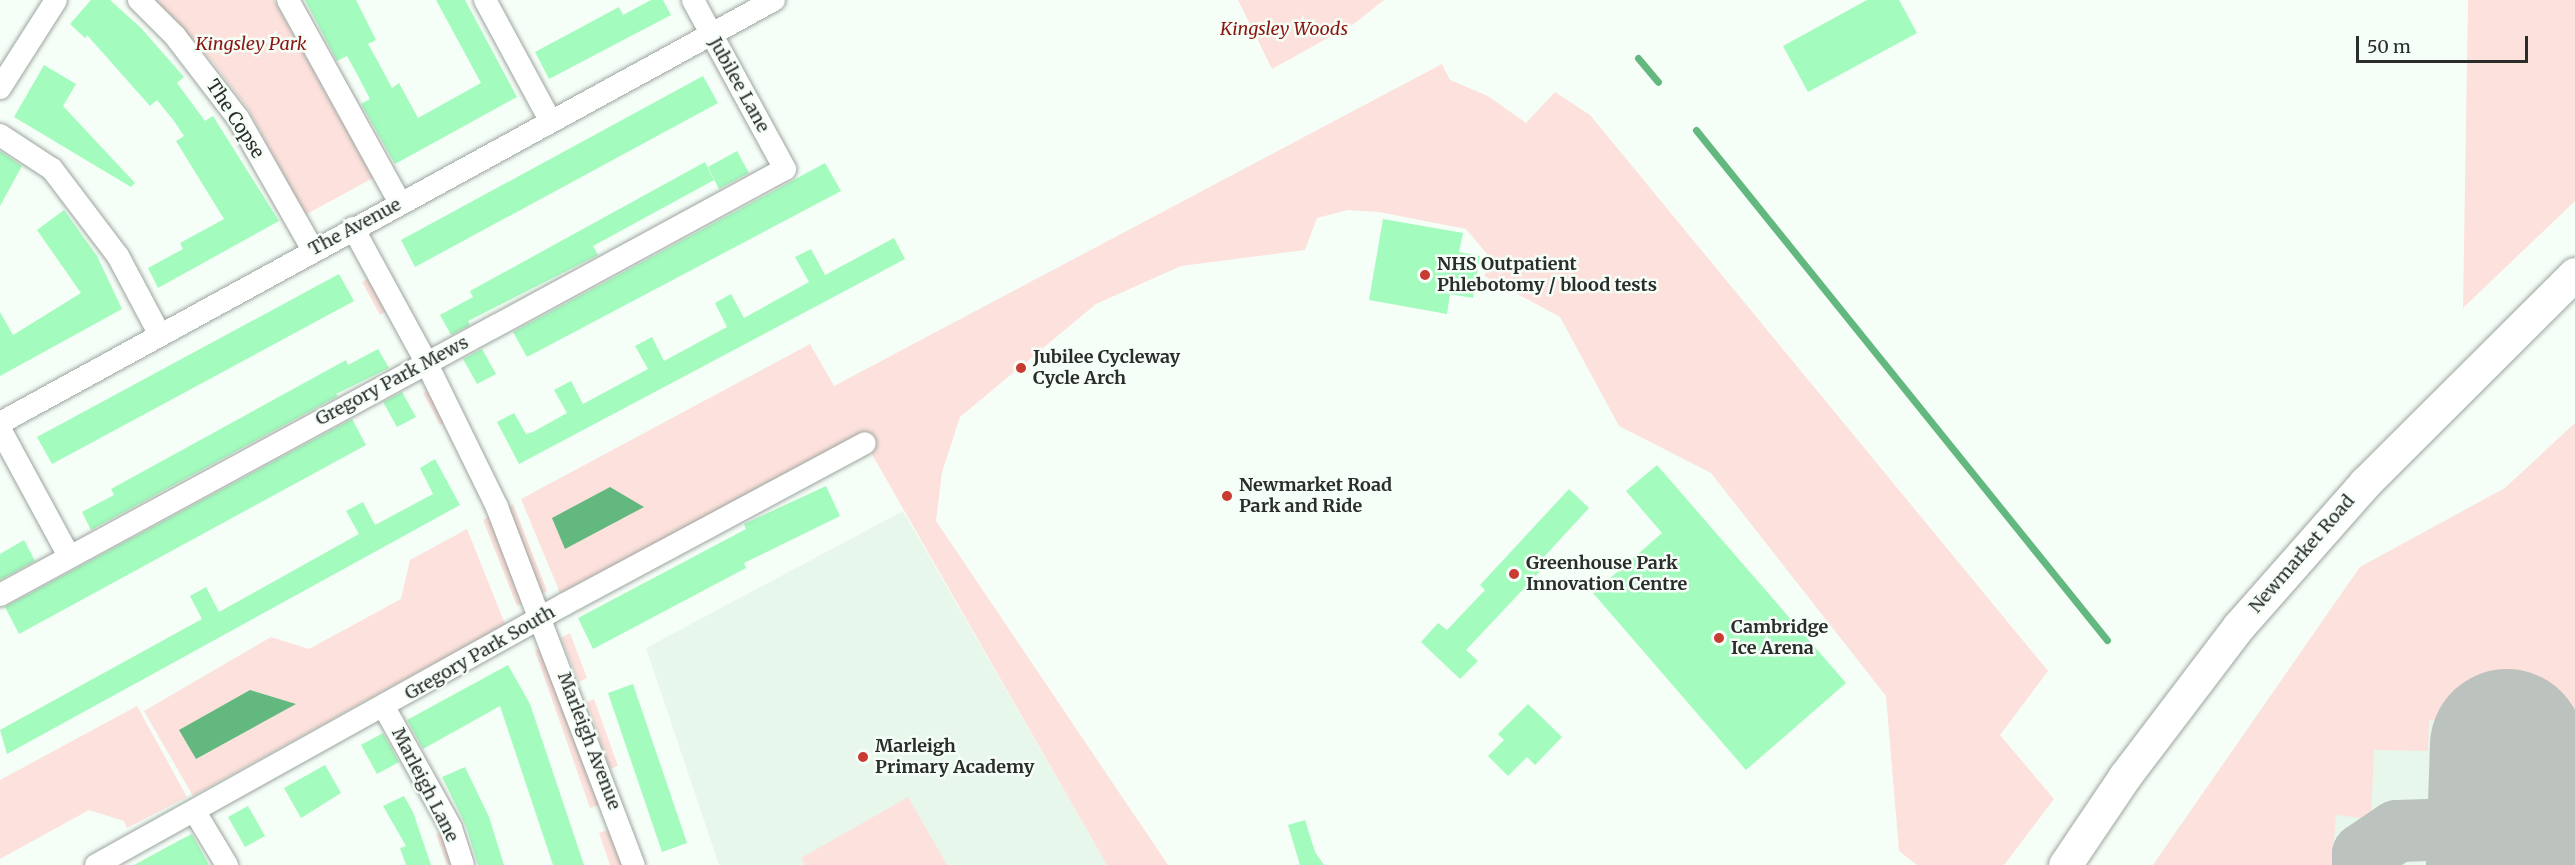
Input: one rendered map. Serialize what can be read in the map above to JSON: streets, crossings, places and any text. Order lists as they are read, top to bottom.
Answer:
{
  "streets": {
    "main road": ["Newmarket Road"],
    "street": [
      "Jubilee Lane",
      "The Copse",
      "The Avenue",
      "Gregory Park Mews",
      "Gregory Park South",
      "Marleigh Avenue",
      "Marleigh Lane"
    ]
  },
  "crossings": [
    ["Jubilee Lane", "The Avenue"],
    ["Jubilee Lane", "Gregory Park Mews"],
    ["The Copse", "The Avenue"],
    ["The Avenue", "Marleigh Avenue"],
    ["Gregory Park Mews", "Marleigh Avenue"],
    ["Gregory Park South", "Marleigh Avenue"],
    ["Gregory Park South", "Marleigh Lane"]
  ],
  "parks": ["Kingsley Woods", "Kingsley Park"],
  "places": [
    "NHS Outpatient Phlebotomy / blood tests",
    "Jubilee Cycleway Cycle Arch",
    "Newmarket Road Park and Ride",
    "Greenhouse Park Innovation Centre",
    "Cambridge Ice Arena",
    "Marleigh Primary Academy"
  ],
  "scale_bar": "50 m"
}
